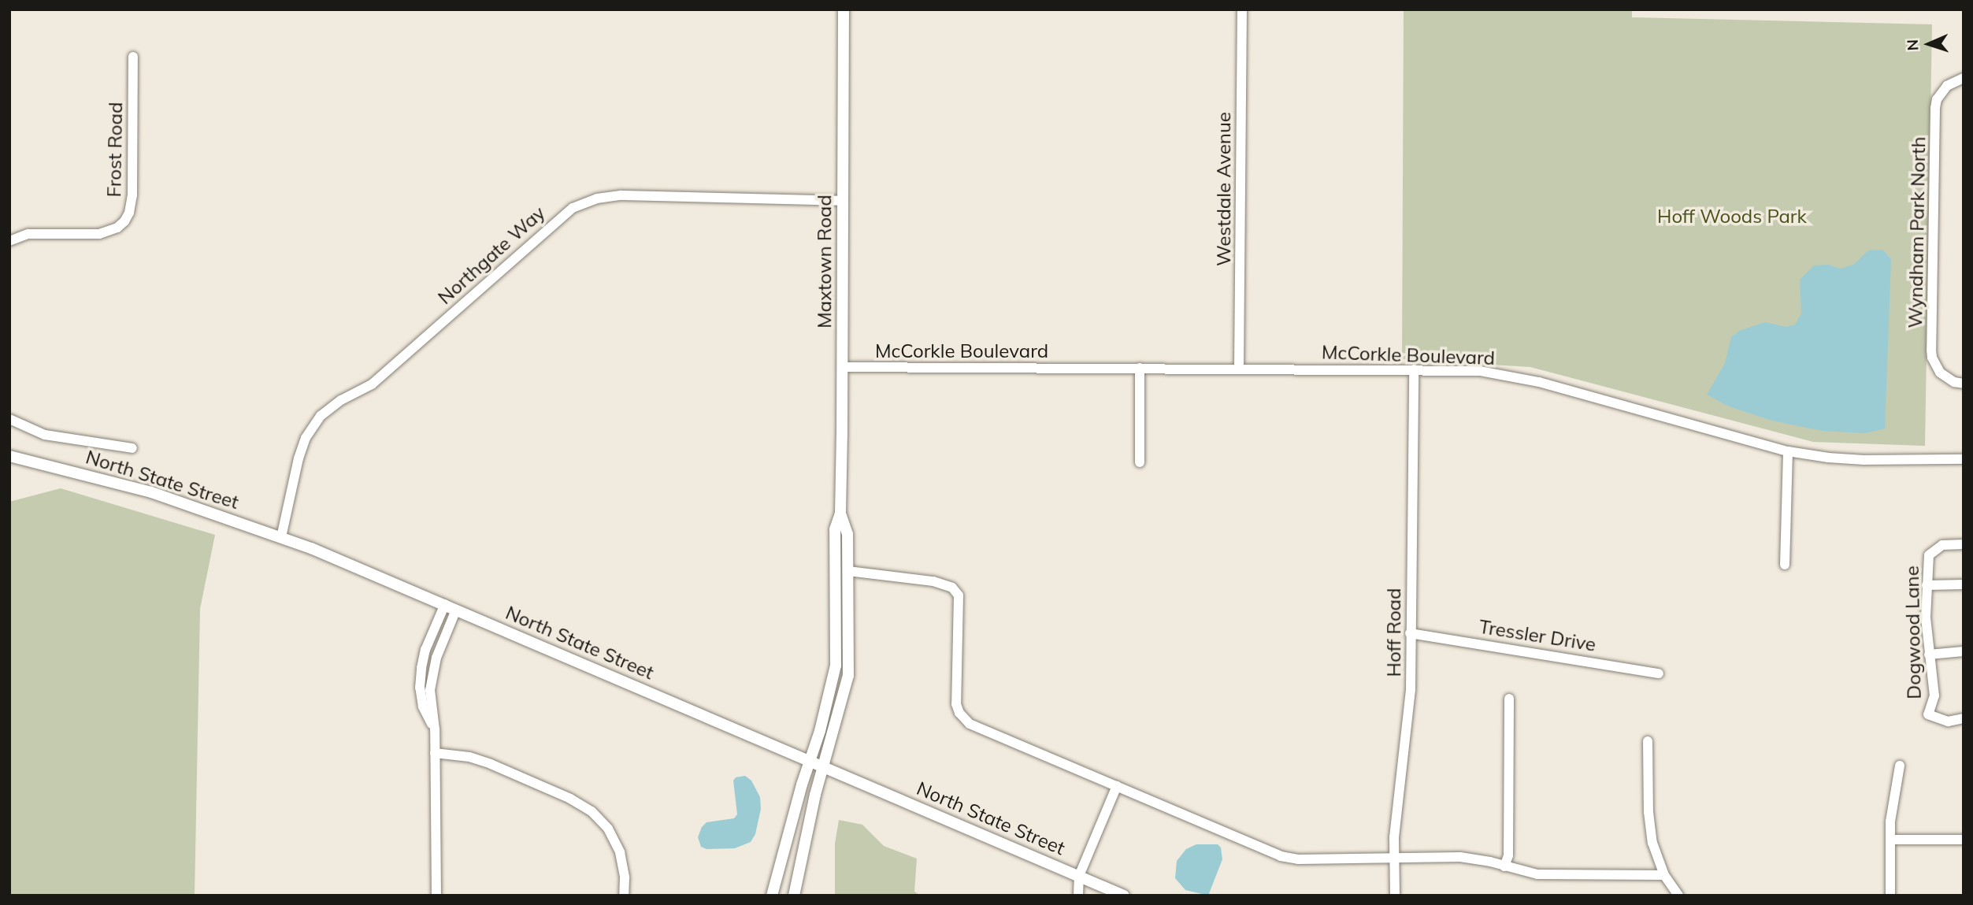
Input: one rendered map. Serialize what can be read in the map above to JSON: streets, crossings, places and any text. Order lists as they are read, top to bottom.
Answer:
{
  "streets": {
    "main road": ["Maxtown Road", "North State Street"],
    "street": [
      "Frost Road",
      "Westdale Avenue",
      "Wyndham Park North",
      "Northgate Way",
      "McCorkle Boulevard",
      "Hoff Road",
      "Dogwood Lane",
      "Tressler Drive"
    ]
  },
  "crossings": [
    ["Westdale Avenue", "McCorkle Boulevard"],
    ["Northgate Way", "Maxtown Road"],
    ["Northgate Way", "North State Street"],
    ["Maxtown Road", "McCorkle Boulevard"],
    ["Maxtown Road", "North State Street"],
    ["McCorkle Boulevard", "Hoff Road"],
    ["Hoff Road", "Tressler Drive"]
  ],
  "parks": ["Hoff Woods Park"],
  "north": "left"
}
